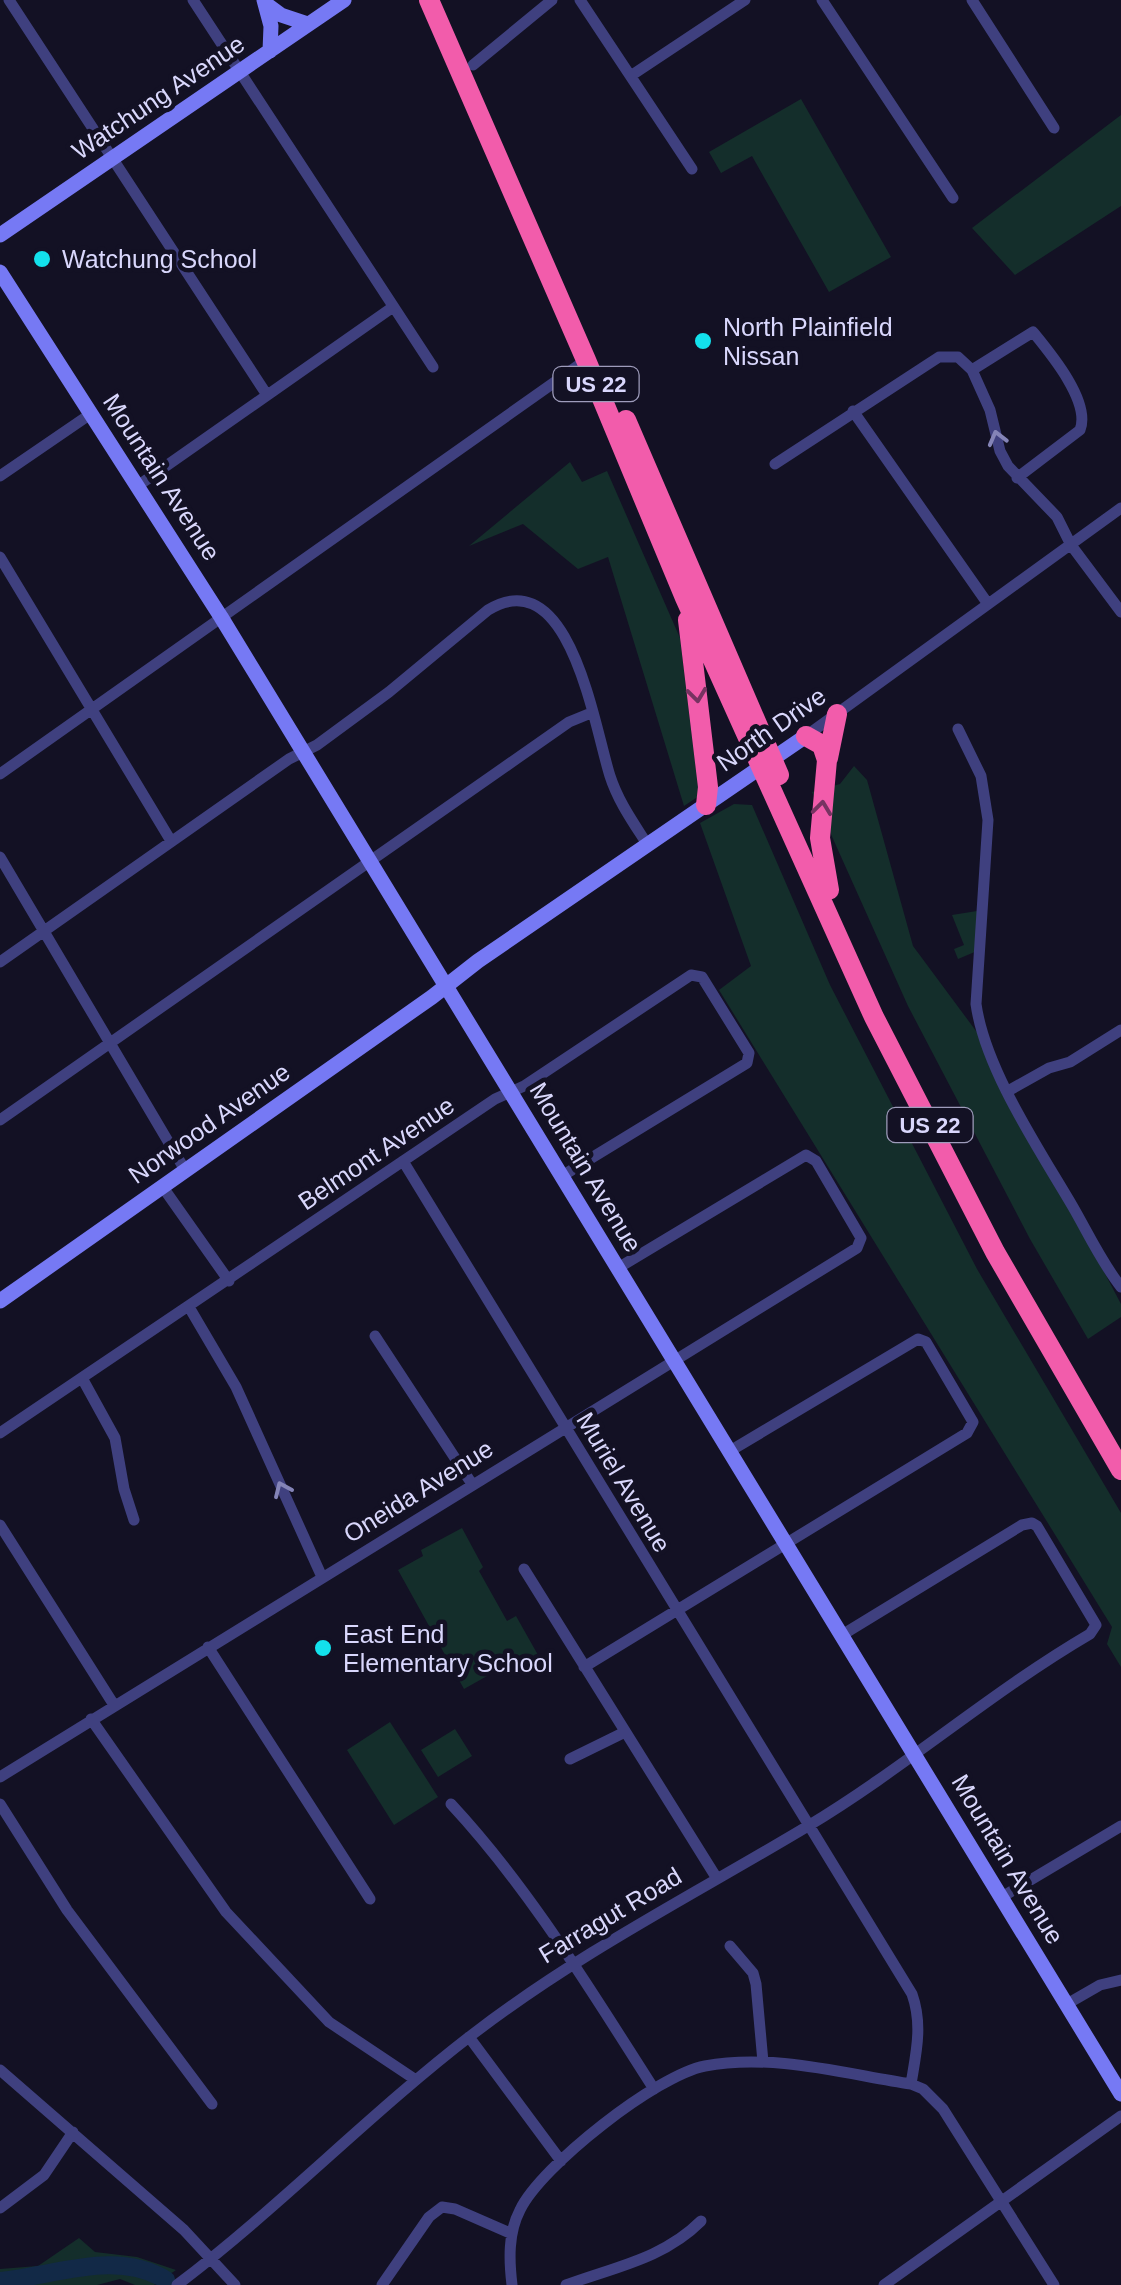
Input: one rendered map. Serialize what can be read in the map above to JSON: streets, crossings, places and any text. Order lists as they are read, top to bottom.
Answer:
{
  "streets": {
    "highway": ["US 22"],
    "street": [
      "Watchung Avenue",
      "Mountain Avenue",
      "North Drive",
      "Norwood Avenue",
      "Belmont Avenue",
      "Muriel Avenue",
      "Oneida Avenue",
      "Farragut Road"
    ]
  },
  "crossings": [
    ["US 22", "North Drive"],
    ["Mountain Avenue", "North Drive"],
    ["Mountain Avenue", "Norwood Avenue"],
    ["Mountain Avenue", "Belmont Avenue"],
    ["Mountain Avenue", "Oneida Avenue"],
    ["Mountain Avenue", "Farragut Road"],
    ["North Drive", "Norwood Avenue"],
    ["Belmont Avenue", "Muriel Avenue"],
    ["Muriel Avenue", "Oneida Avenue"],
    ["Muriel Avenue", "Farragut Road"]
  ],
  "places": ["Watchung School", "North Plainfield Nissan", "East End Elementary School"]
}
